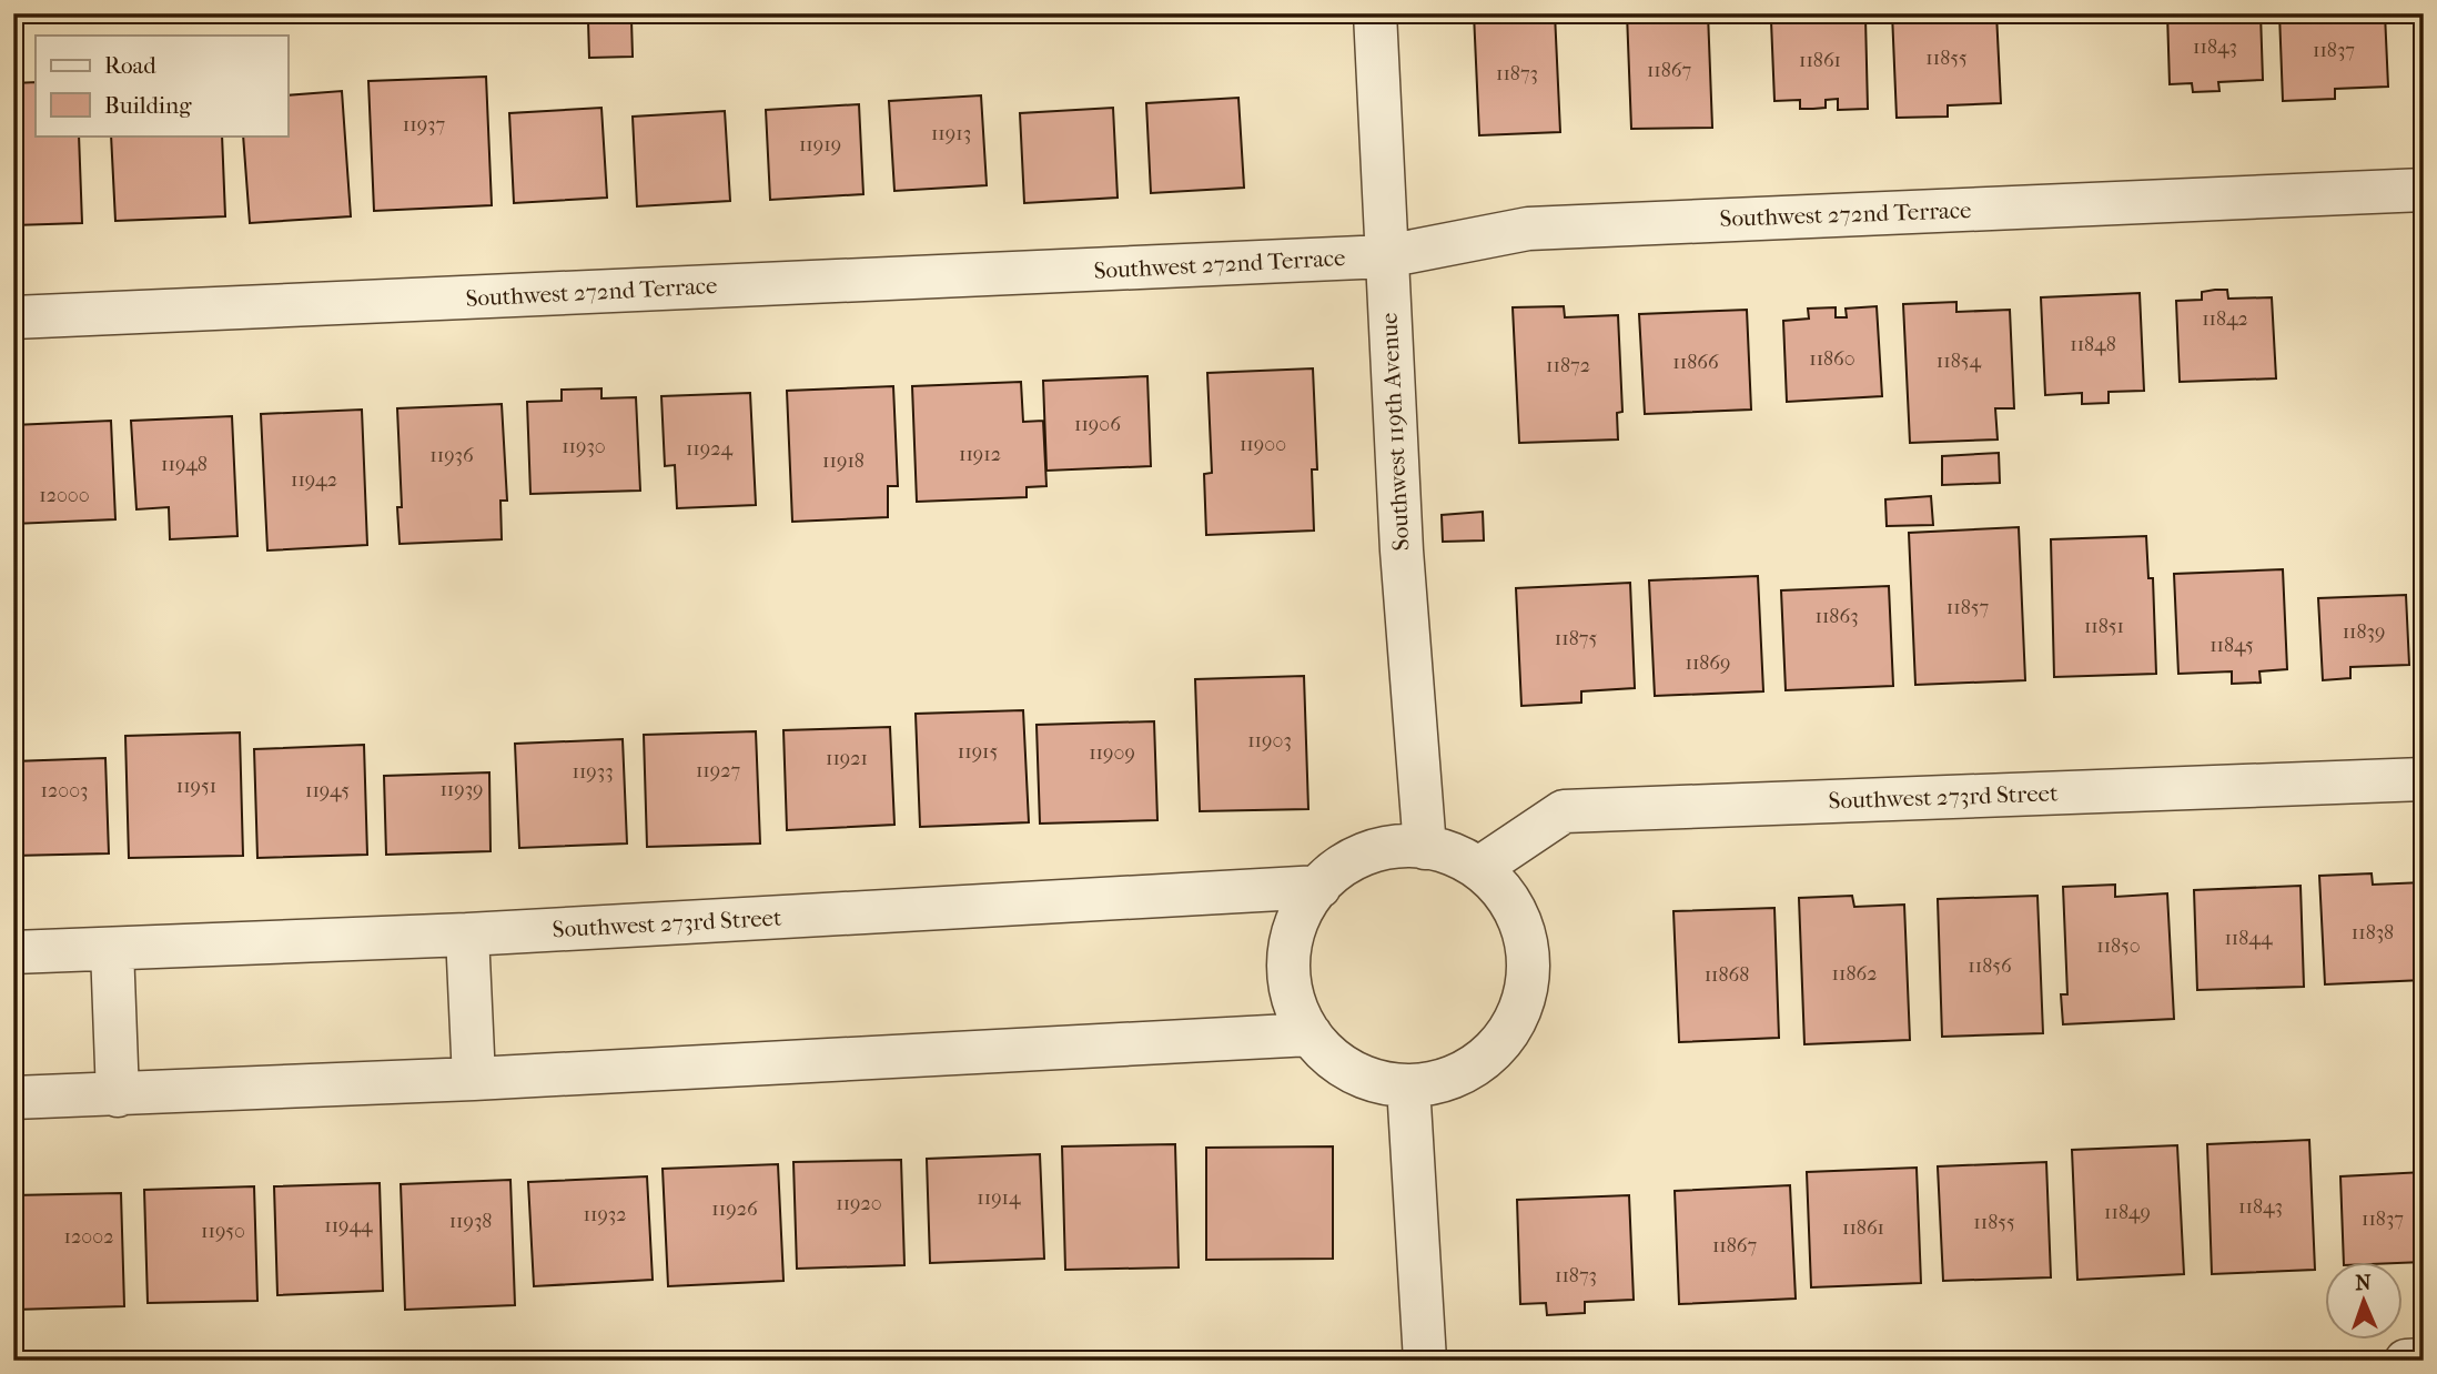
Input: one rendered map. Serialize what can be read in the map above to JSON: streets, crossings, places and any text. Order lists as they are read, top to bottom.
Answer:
{
  "streets": {
    "street": ["Southwest 272nd Terrace", "Southwest 119th Avenue", "Southwest 273rd Street"]
  },
  "crossings": [
    ["Southwest 272nd Terrace", "Southwest 119th Avenue"],
    ["Southwest 119th Avenue", "Southwest 273rd Street"]
  ],
  "house_numbers": [
    "11843",
    "11837",
    "11855",
    "11861",
    "11867",
    "11873",
    "11937",
    "11913",
    "11919",
    "11842",
    "11848",
    "11860",
    "11854",
    "11866",
    "11872",
    "11906",
    "11900",
    "11930",
    "11924",
    "11912",
    "11936",
    "11918",
    "11948",
    "11942",
    "12000",
    "11857",
    "11863",
    "11851",
    "11839",
    "11875",
    "11845",
    "11869",
    "11903",
    "11915",
    "11909",
    "11921",
    "11927",
    "11933",
    "11951",
    "11939",
    "12003",
    "11945",
    "11838",
    "11844",
    "11850",
    "11856",
    "11862",
    "11868",
    "11914",
    "11920",
    "11843",
    "11926",
    "11849",
    "11932",
    "11837",
    "11938",
    "11855",
    "11944",
    "11861",
    "11950",
    "12002",
    "11867",
    "11873"
  ],
  "legend": ["Road", "Building"],
  "north": "top"
}
